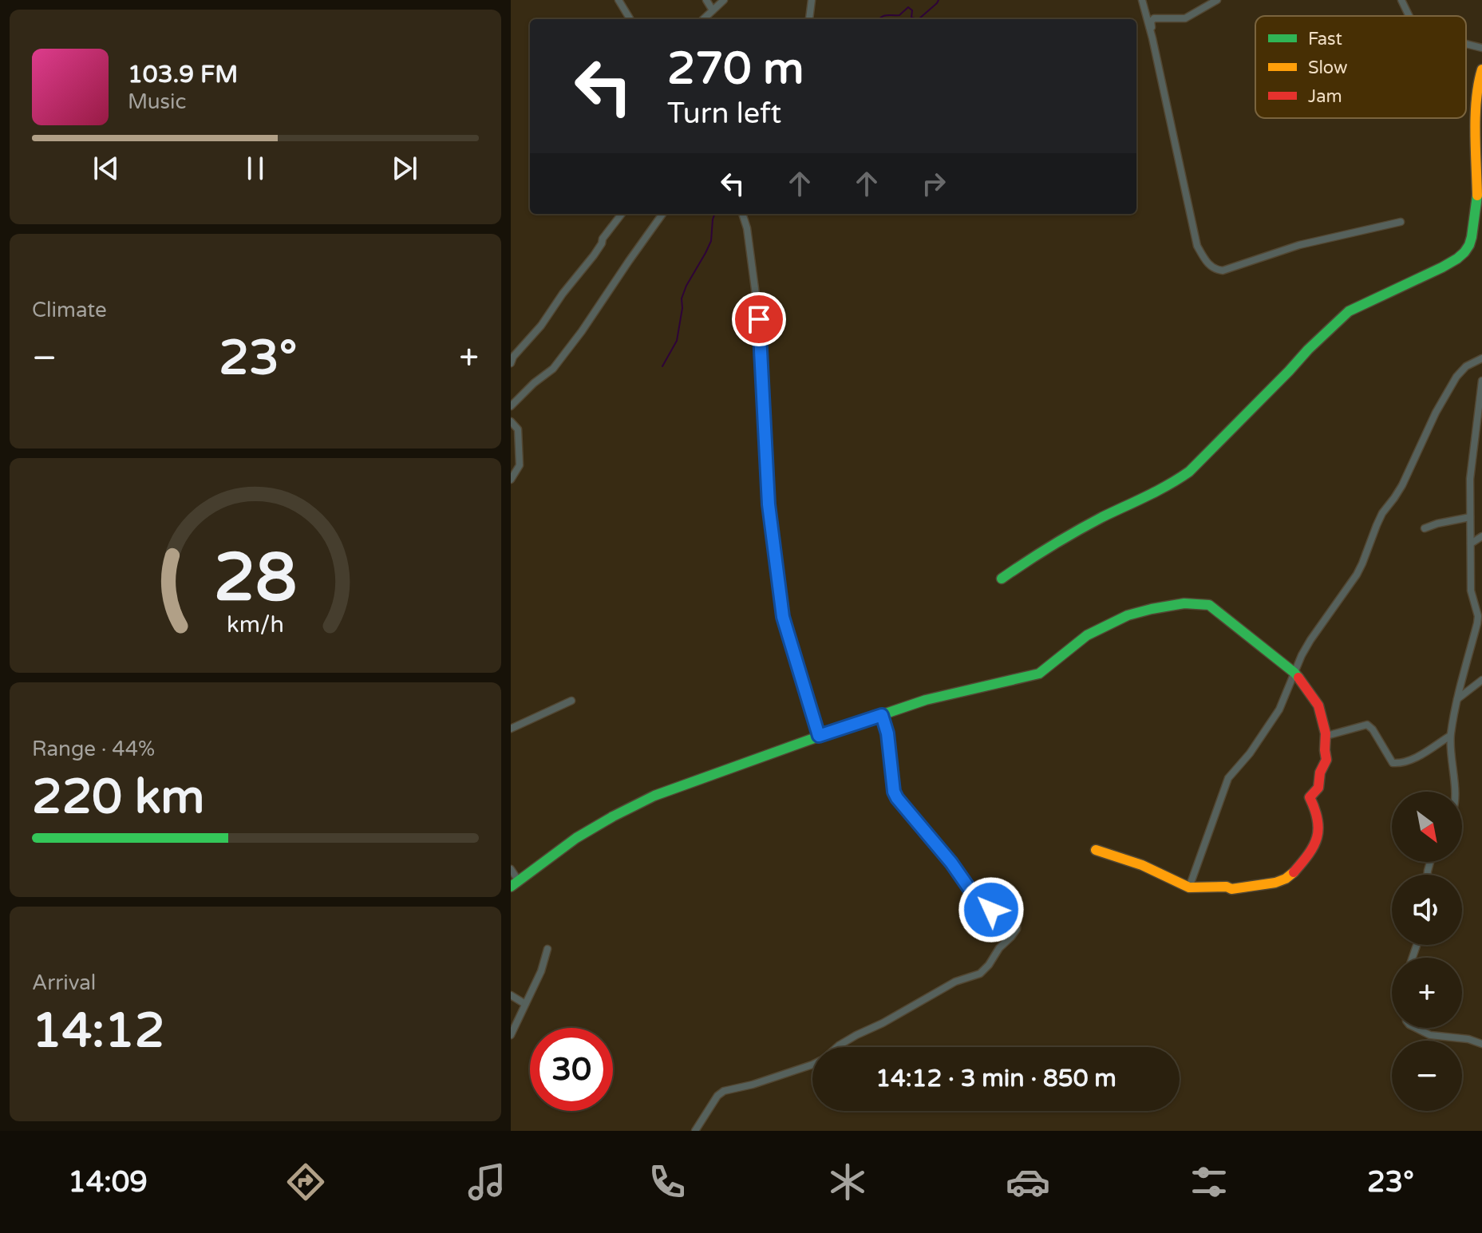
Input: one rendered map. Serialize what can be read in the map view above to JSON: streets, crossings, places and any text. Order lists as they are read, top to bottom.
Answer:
{
  "legend": ["Fast", "Slow", "Jam"],
  "north": "bottom right",
  "page": {
    "turn": ["270 m", "Turn left"],
    "song": ["103.9 FM", "Music"],
    "tile": [
      "Climate",
      ["Range · 44%", "220 km"],
      ["Arrival", "14:12"]
    ],
    "heat": ["−", "23°", "+"],
    "map_buttons": ["+", "−"],
    "limit": "30",
    "trip": "14:12 · 3 min · 850 m",
    "tabs": ["14:09", "23°"],
    "gauge": ["28", "km/h"]
  }
}
